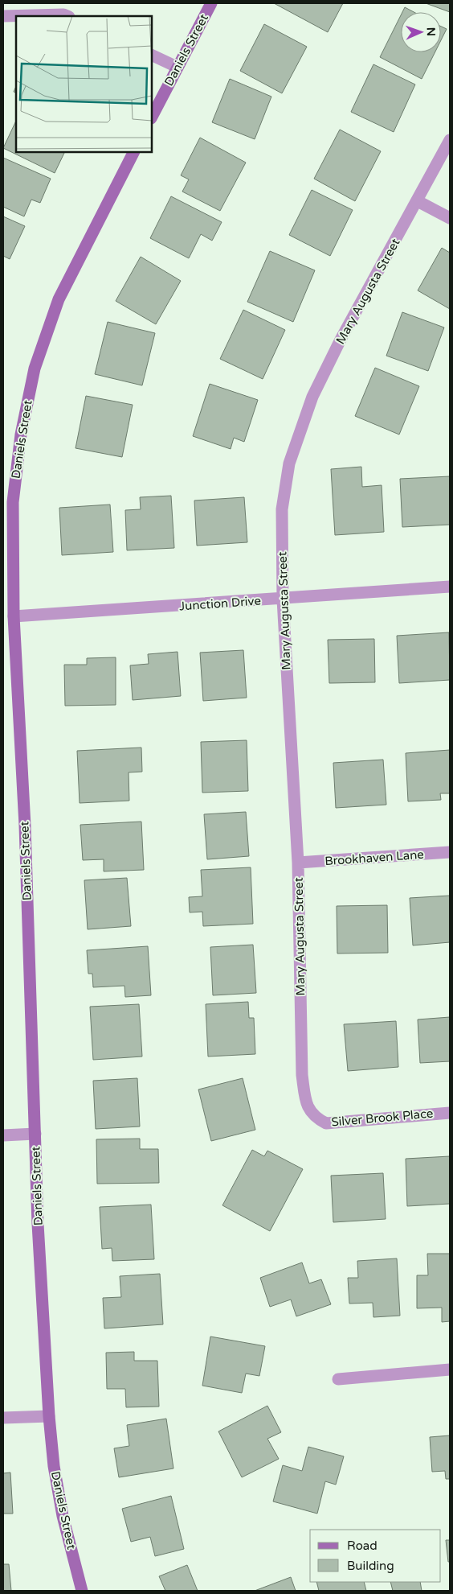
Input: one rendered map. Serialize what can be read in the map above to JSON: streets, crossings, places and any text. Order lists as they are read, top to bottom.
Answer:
{
  "streets": {
    "street": [
      "Daniels Street",
      "Mary Augusta Street",
      "Junction Drive",
      "Brookhaven Lane",
      "Silver Brook Place"
    ]
  },
  "crossings": [
    ["Daniels Street", "Junction Drive"],
    ["Mary Augusta Street", "Junction Drive"],
    ["Mary Augusta Street", "Brookhaven Lane"],
    ["Mary Augusta Street", "Silver Brook Place"]
  ],
  "legend": ["Road", "Building"],
  "north": "right"
}
